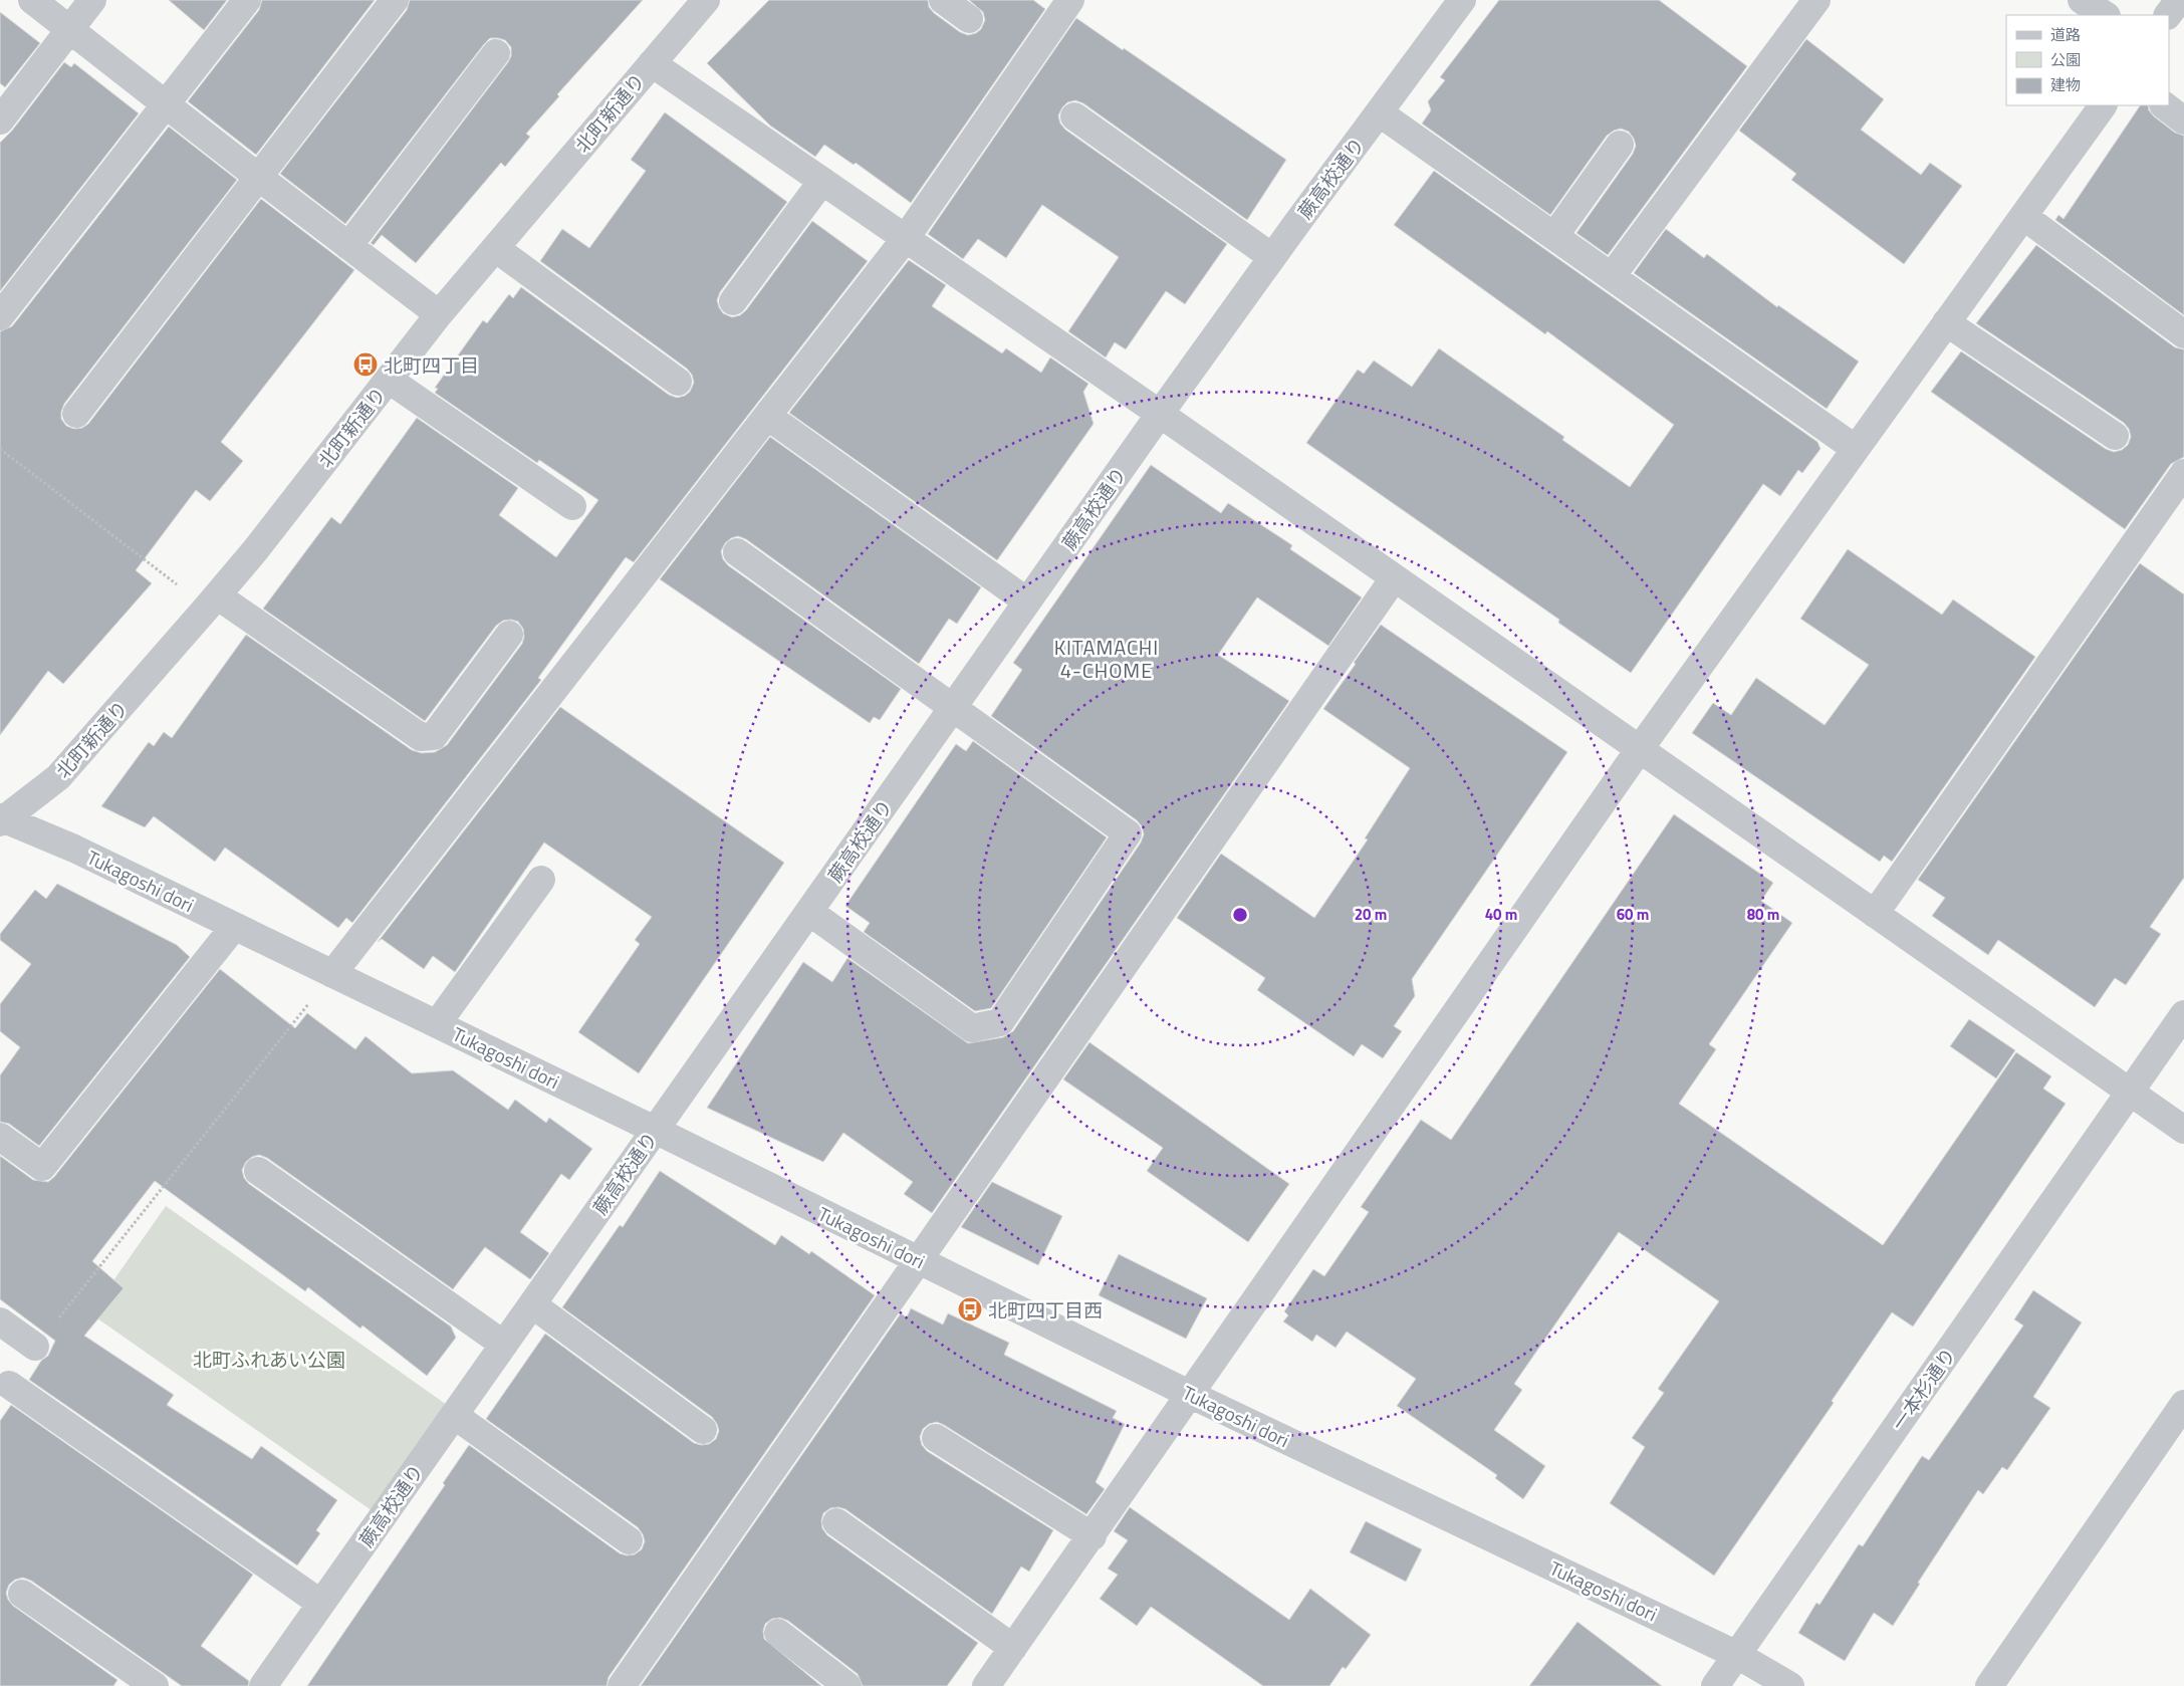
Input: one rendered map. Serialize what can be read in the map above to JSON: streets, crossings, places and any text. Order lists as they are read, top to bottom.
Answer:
{
  "streets": {
    "street": [
      "北町新通り",
      "蕨高校通り",
      "Tukagoshi dori",
      "一本杉通り"
    ]
  },
  "crossings": [
    ["北町新通り", "Tukagoshi dori"],
    ["蕨高校通り", "Tukagoshi dori"],
    ["Tukagoshi dori", "一本杉通り"]
  ],
  "districts": ["KITAMACHI 4-CHOME"],
  "parks": ["北町ふれあい公園"],
  "places": {
    "bus stop": ["北町四丁目", "北町四丁目西"]
  },
  "legend": ["道路", "公園", "建物"],
  "rings": [
    "20 m",
    "40 m",
    "60 m",
    "80 m"
  ]
}
